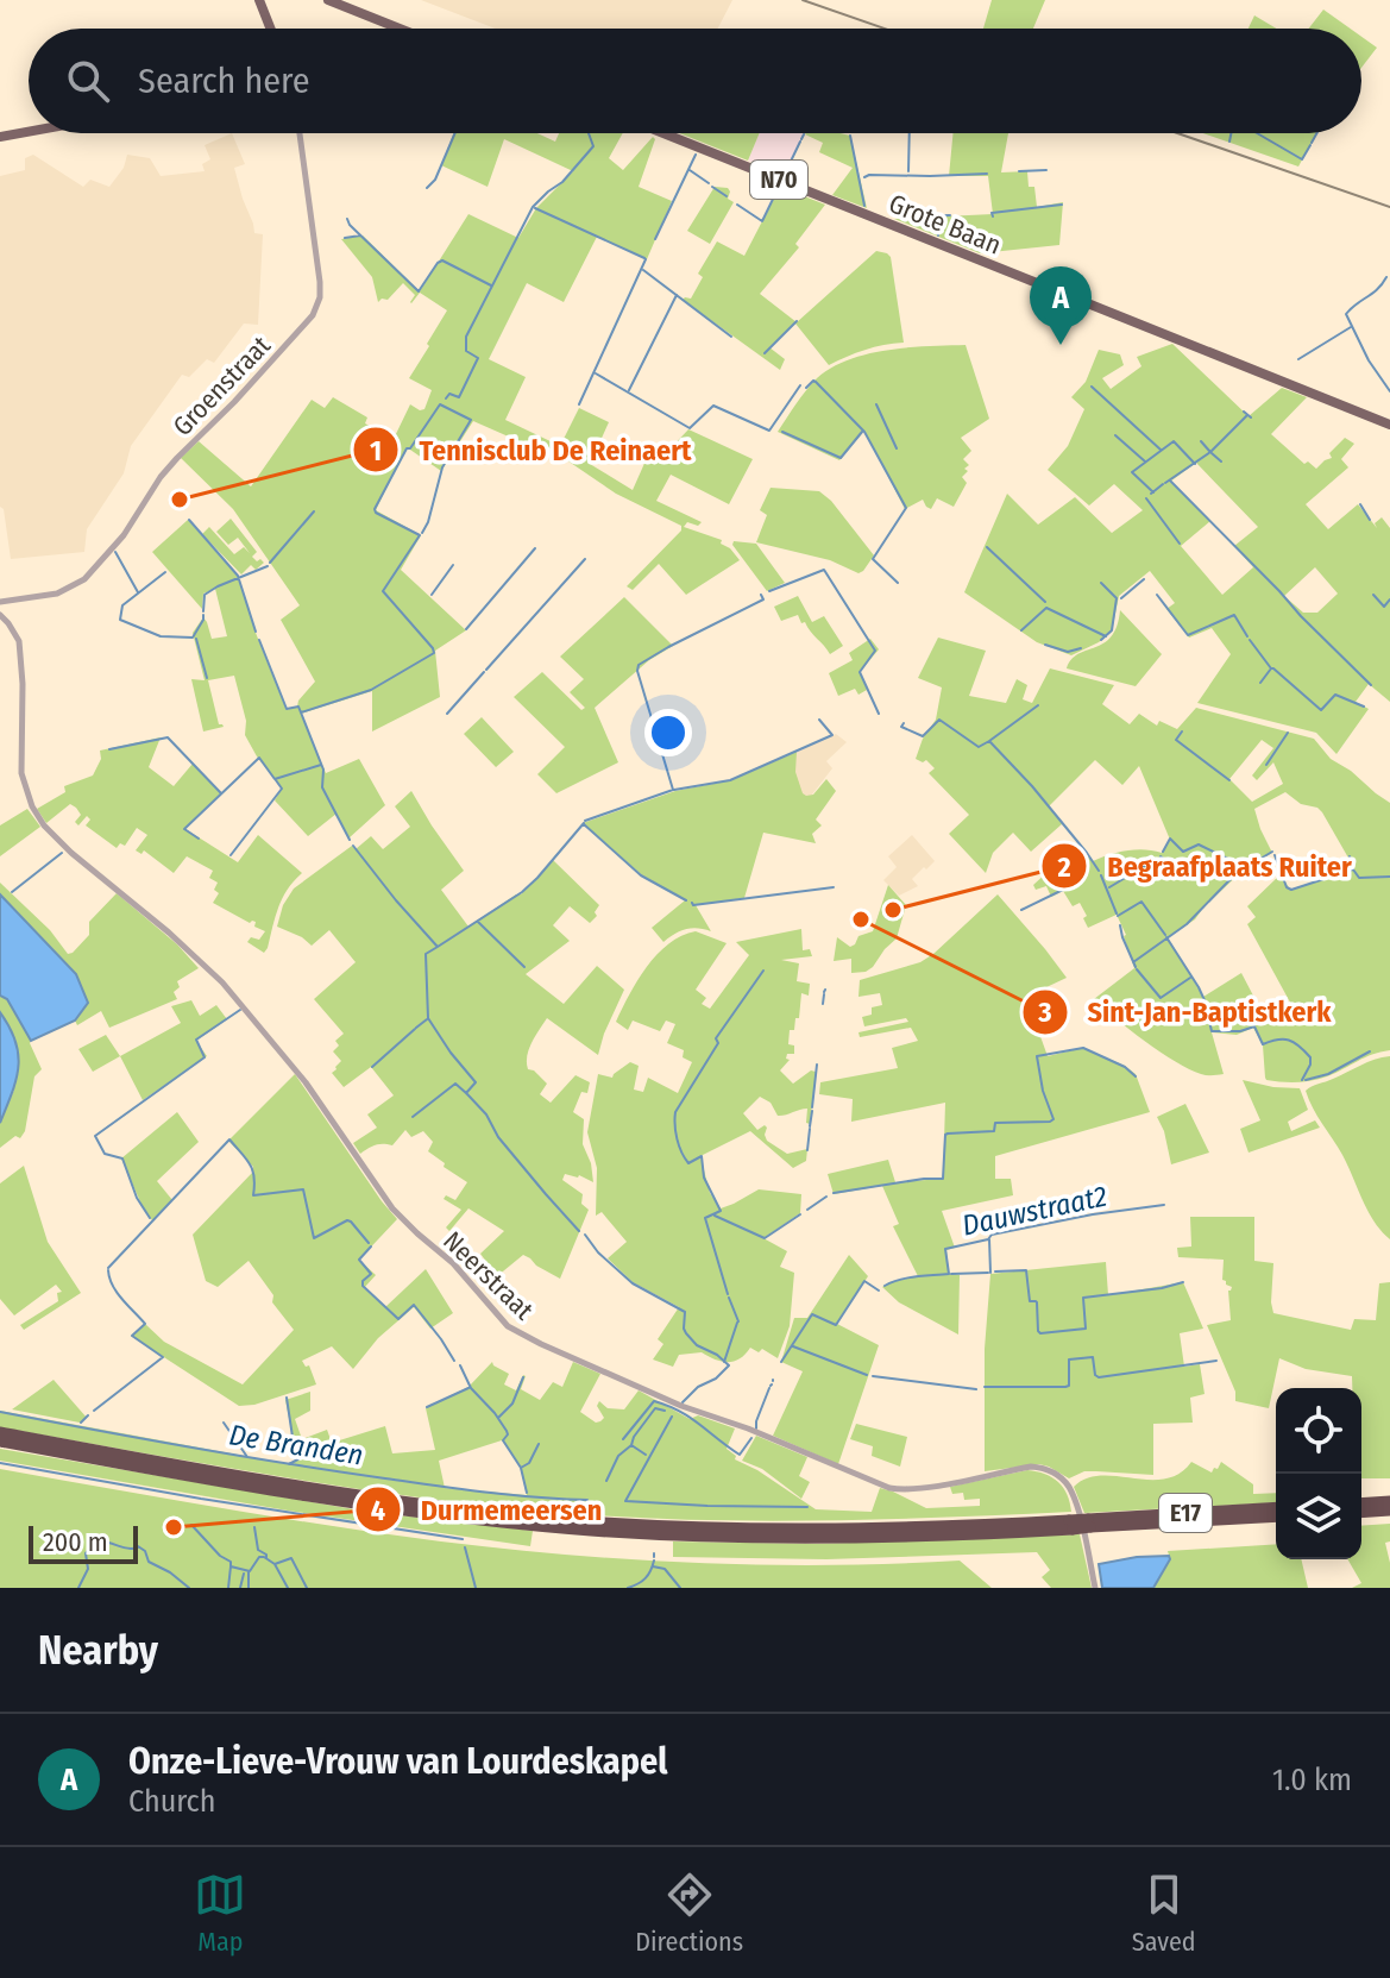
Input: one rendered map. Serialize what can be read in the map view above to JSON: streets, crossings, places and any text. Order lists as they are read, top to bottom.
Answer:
{
  "streets": {
    "highway": ["E17"],
    "main road": ["N70", "Grote Baan"],
    "street": ["Groenstraat", "Neerstraat"]
  },
  "water": ["Dauwstraat2", "De Branden"],
  "places": [
    "Tennisclub De Reinaert",
    "Begraafplaats Ruiter",
    "Sint-Jan-Baptistkerk",
    "Durmemeersen"
  ],
  "scale_bar": "200 m",
  "page": {
    "search": "Search here",
    "pins": "A",
    "scale": "200 m",
    "heading": "Nearby",
    "list": [
      {
        "mark": "A",
        "name": "Onze-Lieve-Vrouw van Lourdeskapel",
        "note": "Church",
        "value": "1.0 km"
      }
    ],
    "nav": ["Map", "Directions", "Saved"]
  }
}
